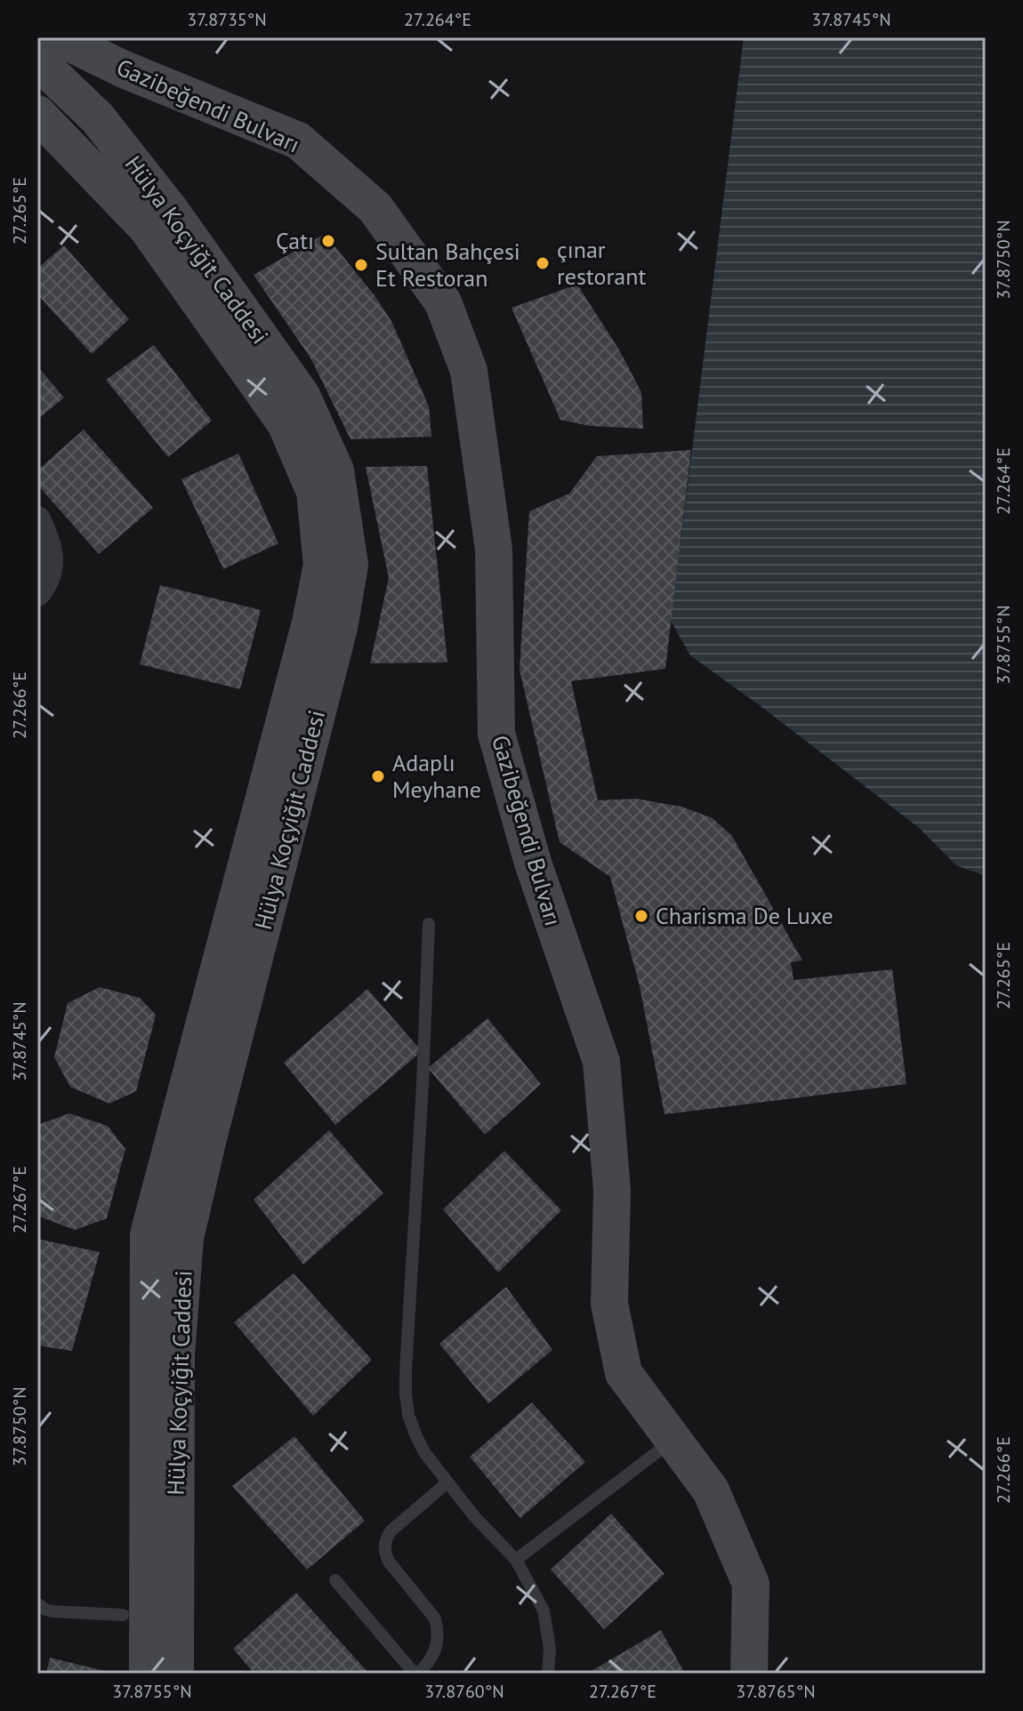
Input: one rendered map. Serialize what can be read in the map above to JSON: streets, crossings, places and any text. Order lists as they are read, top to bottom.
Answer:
{
  "streets": {
    "main road": ["Gazibeğendi Bulvarı", "Hülya Koçyiğit Caddesi"]
  },
  "crossings": [
    ["Gazibeğendi Bulvarı", "Hülya Koçyiğit Caddesi"]
  ],
  "places": [
    "Çatı",
    "çınar restorant",
    "Sultan Bahçesi Et Restoran",
    "Adaplı Meyhane",
    "Charisma De Luxe"
  ],
  "coordinates": [
    "37.8735°N",
    "27.264°E",
    "37.8745°N",
    "27.265°E",
    "37.8750°N",
    "37.8755°N",
    "27.266°E",
    "27.267°E",
    "37.8760°N",
    "37.8765°N"
  ]
}
